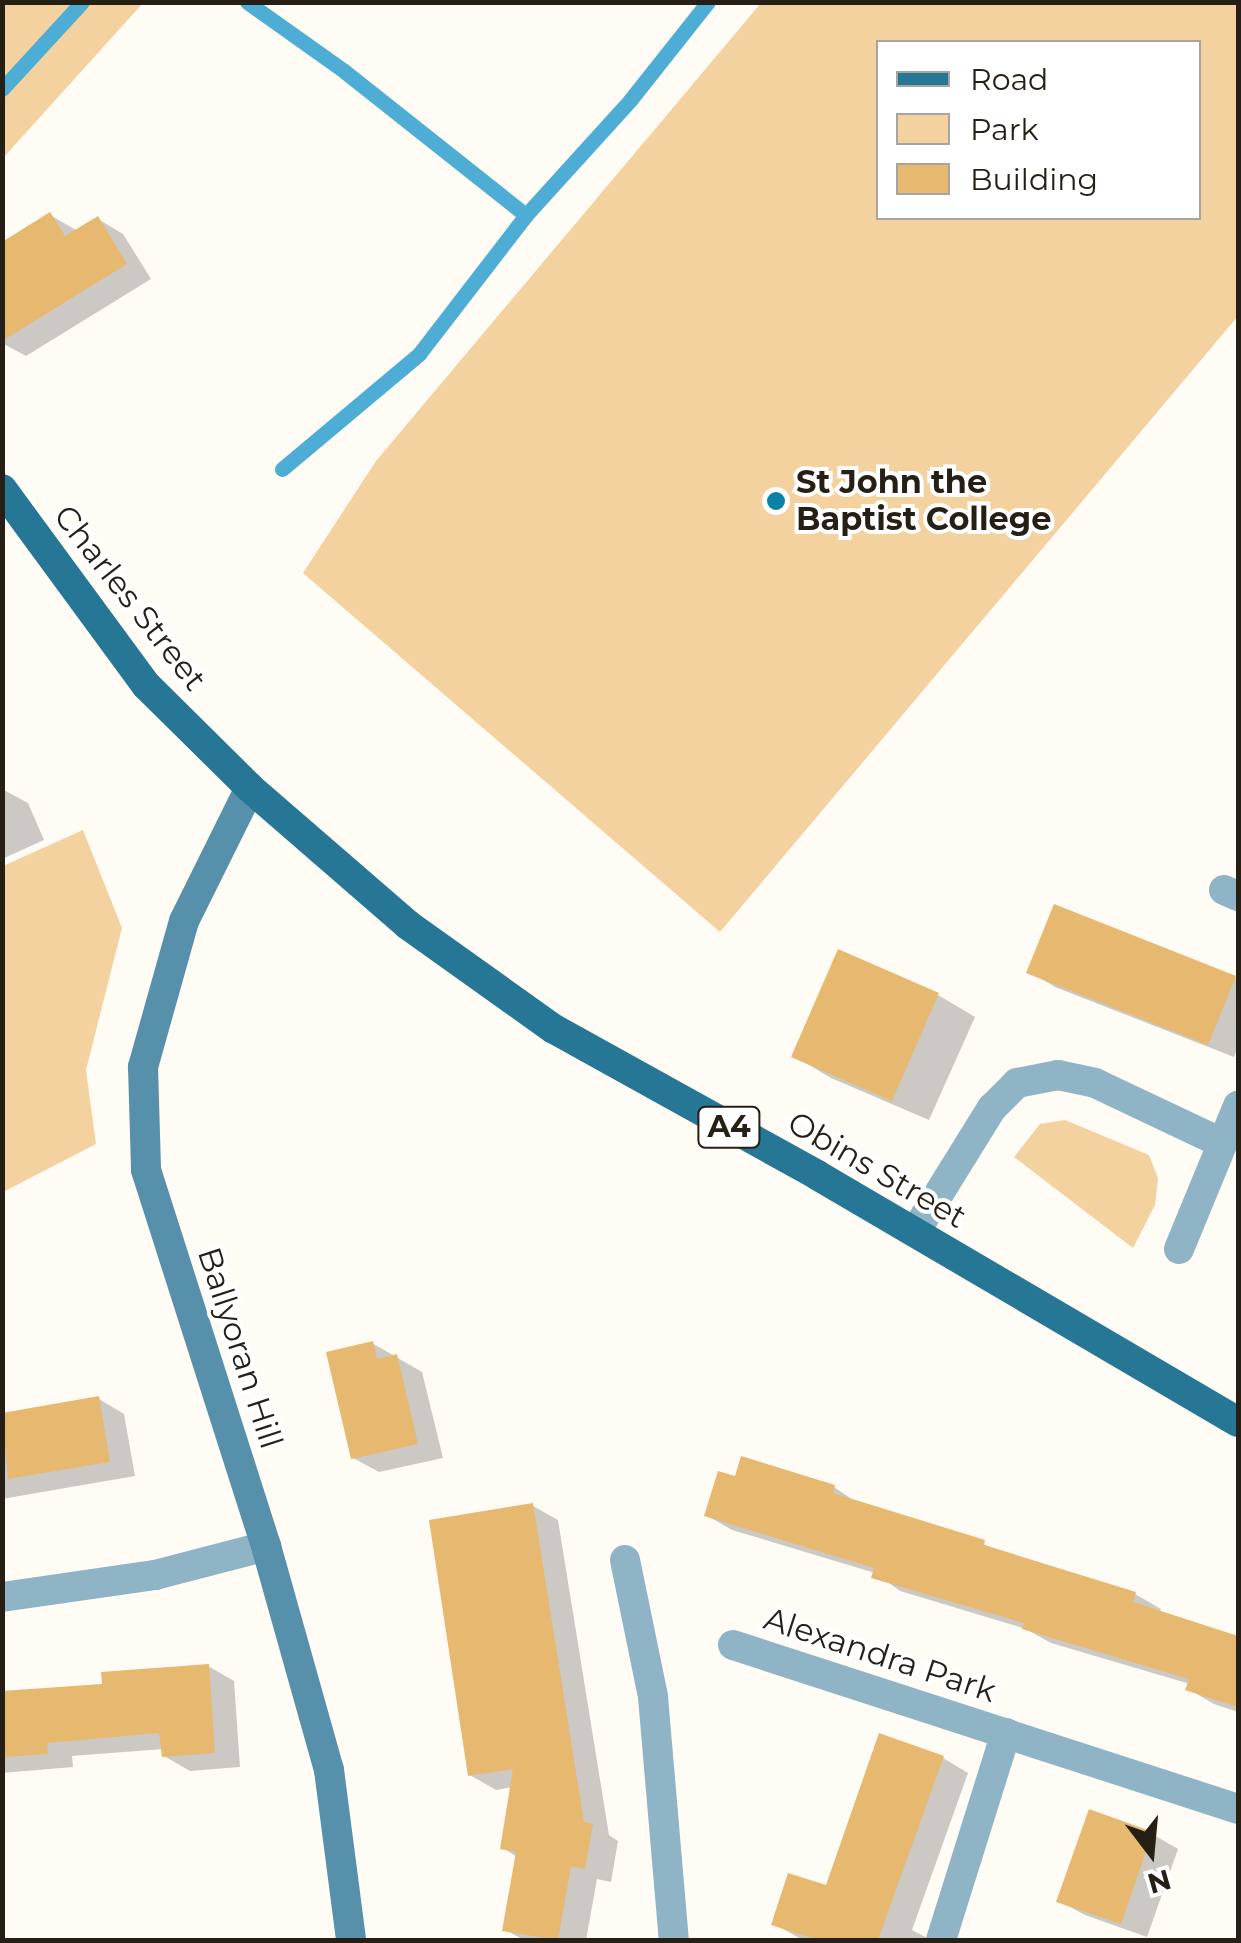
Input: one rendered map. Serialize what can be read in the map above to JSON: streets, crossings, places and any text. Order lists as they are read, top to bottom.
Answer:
{
  "streets": {
    "main road": ["Charles Street", "A4", "Obins Street"],
    "street": ["Ballyoran Hill", "Alexandra Park"]
  },
  "crossings": [
    ["Charles Street", "Obins Street"],
    ["Charles Street", "Ballyoran Hill"],
    ["Obins Street", "Ballyoran Hill"]
  ],
  "places": ["St John the Baptist College"],
  "legend": ["Road", "Park", "Building"],
  "north": "bottom"
}
